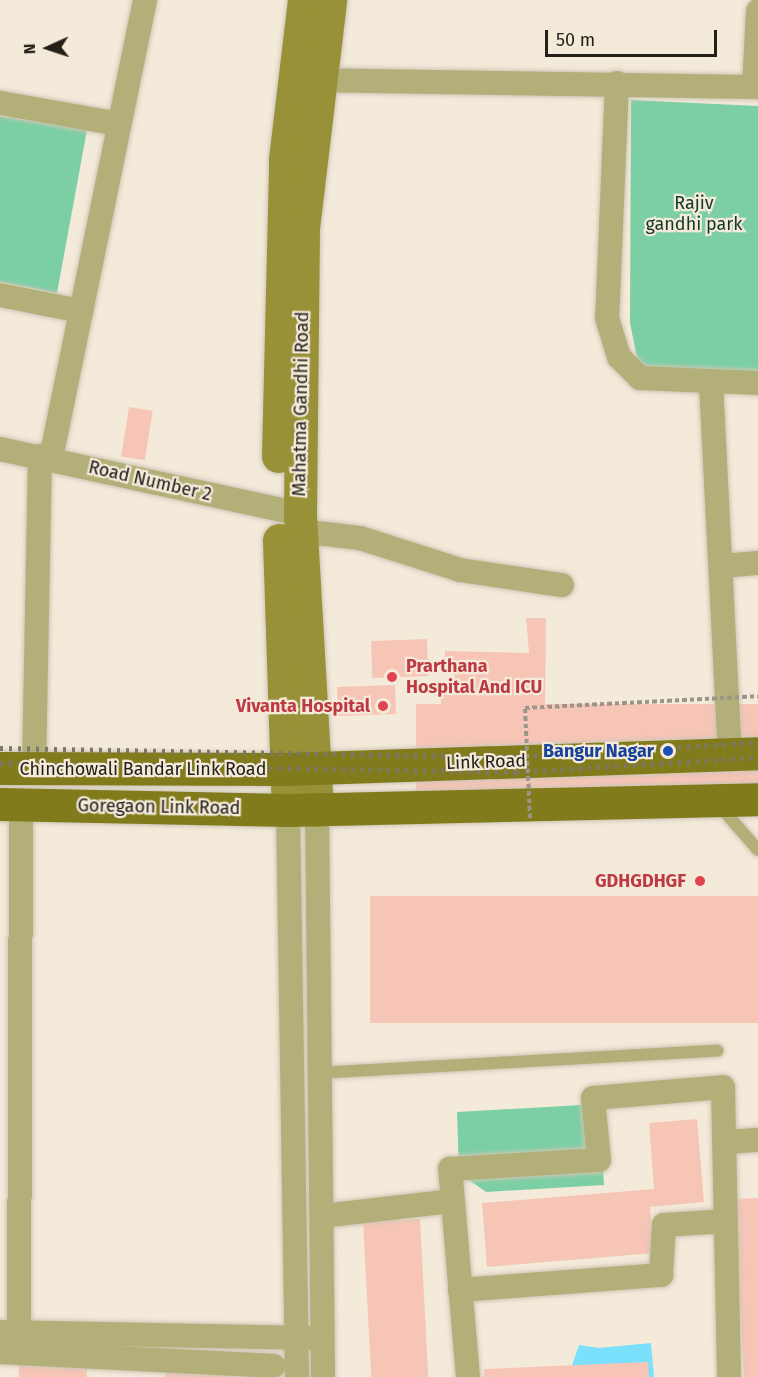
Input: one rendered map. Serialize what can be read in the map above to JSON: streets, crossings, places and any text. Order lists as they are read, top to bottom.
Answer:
{
  "streets": {
    "main road": [
      "Mahatma Gandhi Road",
      "Link Road",
      "Chinchowali Bandar Link Road",
      "Goregaon Link Road"
    ],
    "street": ["Road Number 2"]
  },
  "crossings": [
    ["Mahatma Gandhi Road", "Road Number 2"],
    ["Mahatma Gandhi Road", "Link Road"],
    ["Mahatma Gandhi Road", "Chinchowali Bandar Link Road"],
    ["Mahatma Gandhi Road", "Goregaon Link Road"],
    ["Link Road", "Chinchowali Bandar Link Road"]
  ],
  "parks": ["Rajiv gandhi park"],
  "places": [
    "Prarthana Hospital And ICU",
    "Vivanta Hospital",
    "Bangur Nagar",
    "GDHGDHGF"
  ],
  "scale_bar": "50 m",
  "north": "left"
}
